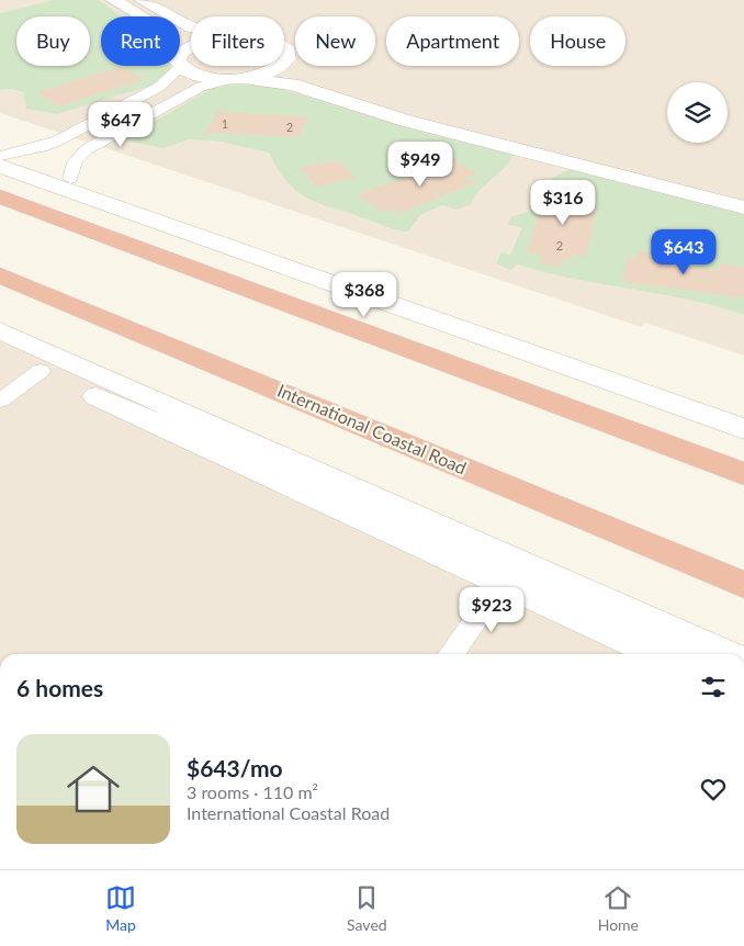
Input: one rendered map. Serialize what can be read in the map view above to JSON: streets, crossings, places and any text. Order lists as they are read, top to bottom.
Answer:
{
  "streets": {
    "highway": ["International Coastal Road"]
  },
  "house_numbers": ["1", "2", "2"],
  "page": {
    "chip": [
      "Buy",
      "Rent",
      "Filters",
      "New",
      "Apartment",
      "House"
    ],
    "price": [
      "$647",
      "$949",
      "$316",
      "$643",
      "$368",
      "$923"
    ],
    "heading": "6 homes",
    "list": [
      {
        "name": "$643/mo",
        "note": "3 rooms · 110 m² · International Coastal Road"
      }
    ],
    "tabs": ["Map", "Saved", "Home"]
  }
}
